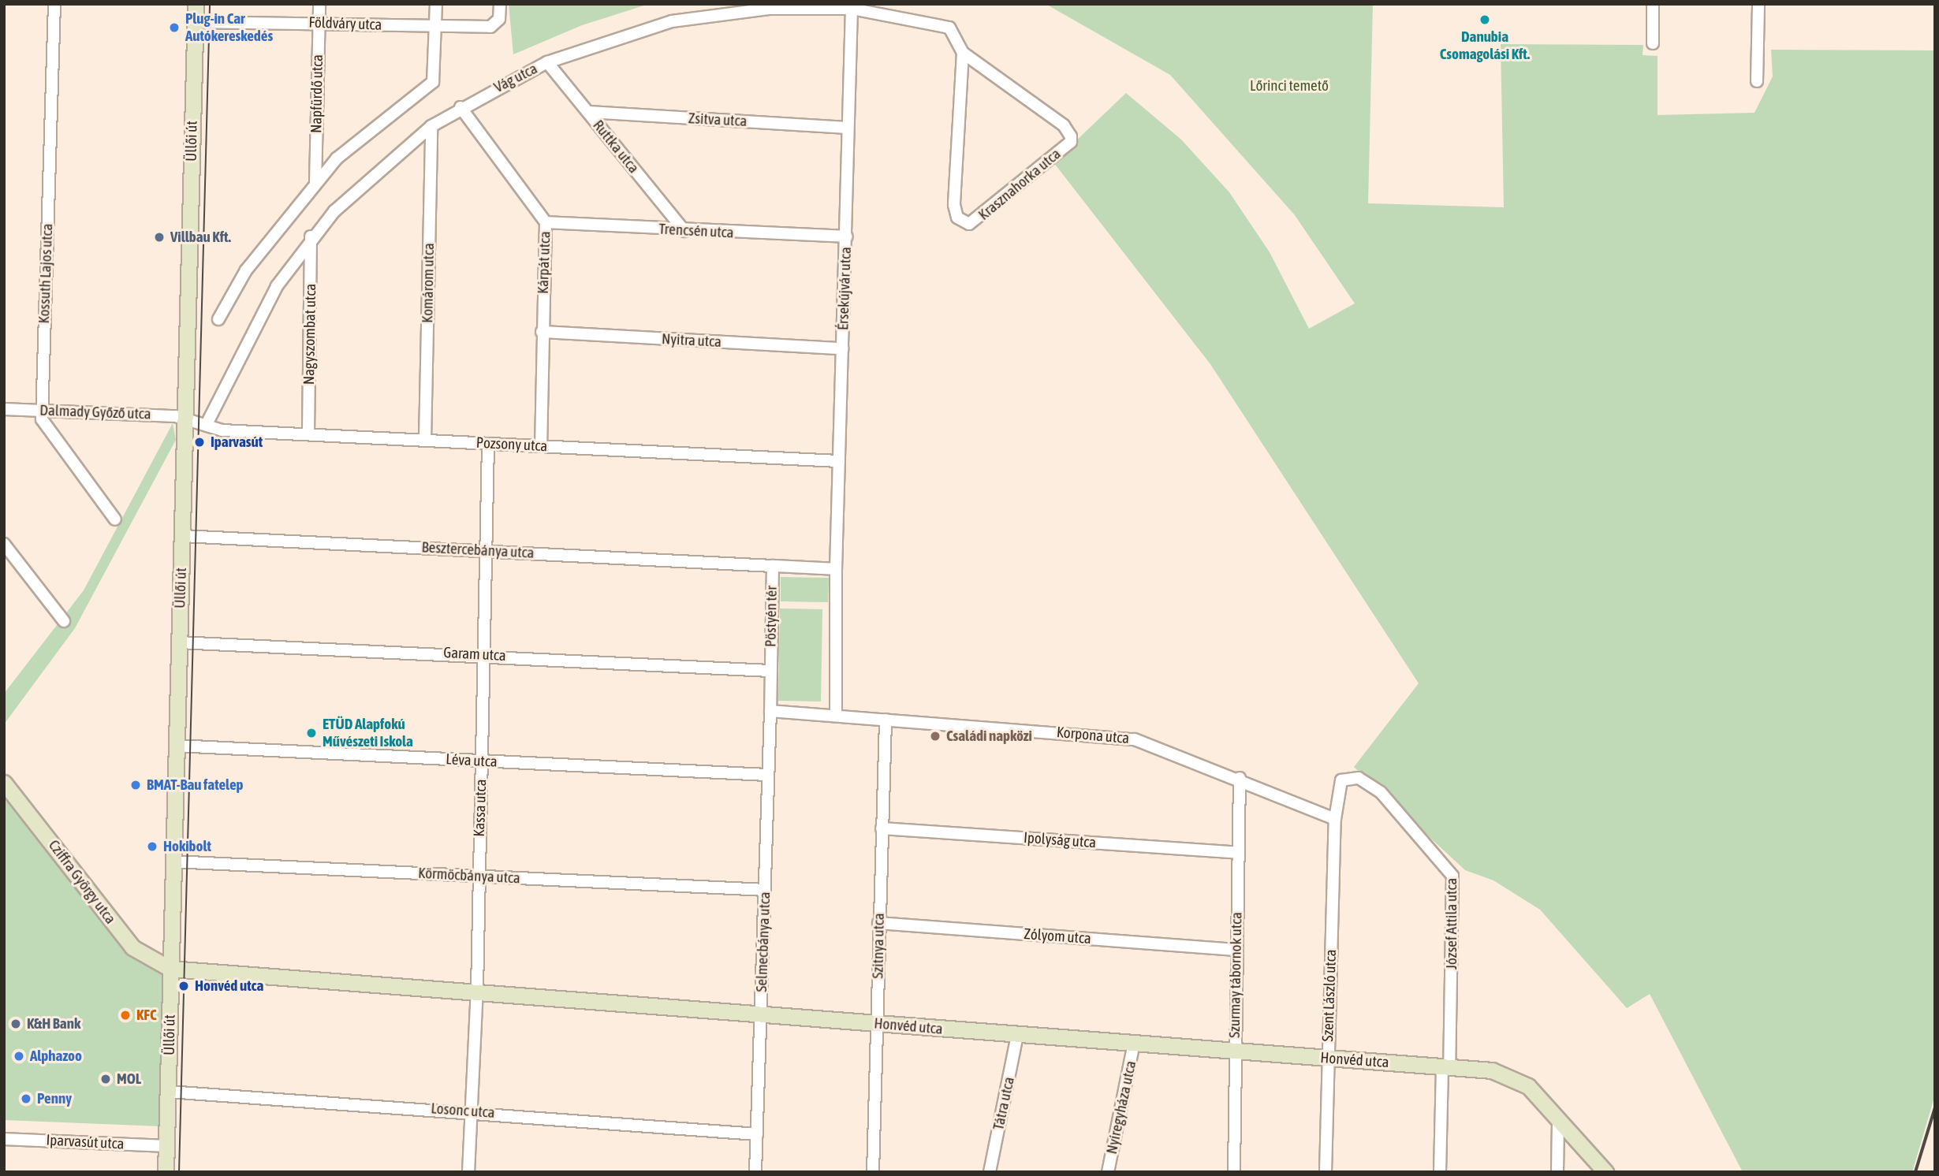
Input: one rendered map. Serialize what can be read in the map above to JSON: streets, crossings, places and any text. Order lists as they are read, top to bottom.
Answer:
{
  "streets": {
    "street": [
      "Földváry utca",
      "Vág utca",
      "Napfürdő utca",
      "Zsitva utca",
      "Üllői út",
      "Ruttka utca",
      "Krasznahorka utca",
      "Trencsén utca",
      "Kárpát utca",
      "Kossuth Lajos utca",
      "Komárom utca",
      "Érsekújvár utca",
      "Nagyszombat utca",
      "Nyitra utca",
      "Dalmady Győző utca",
      "Pozsony utca",
      "Besztercebánya utca",
      "Pöstyén tér",
      "Garam utca",
      "Korpona utca",
      "Léva utca",
      "Kassa utca",
      "Ipolyság utca",
      "Körmöcbánya utca",
      "Cziffra György utca",
      "József Attila utca",
      "Zólyom utca",
      "Selmecbánya utca",
      "Szitnya utca",
      "Szurmay tábornok utca",
      "Szent László utca",
      "Honvéd utca",
      "Tátra utca",
      "Nyíregyháza utca",
      "Losonc utca",
      "Iparvasút utca"
    ]
  },
  "crossings": [
    ["Földváry utca", "Napfürdő utca"],
    ["Földváry utca", "Üllői út"],
    ["Vág utca", "Ruttka utca"],
    ["Vág utca", "Krasznahorka utca"],
    ["Vág utca", "Kárpát utca"],
    ["Vág utca", "Komárom utca"],
    ["Vág utca", "Érsekújvár utca"],
    ["Vág utca", "Nagyszombat utca"],
    ["Vág utca", "Pozsony utca"],
    ["Zsitva utca", "Ruttka utca"],
    ["Zsitva utca", "Érsekújvár utca"],
    ["Üllői út", "Dalmady Győző utca"],
    ["Üllői út", "Pozsony utca"],
    ["Üllői út", "Besztercebánya utca"],
    ["Üllői út", "Garam utca"],
    ["Üllői út", "Léva utca"],
    ["Üllői út", "Körmöcbánya utca"],
    ["Üllői út", "Cziffra György utca"],
    ["Üllői út", "Honvéd utca"],
    ["Üllői út", "Losonc utca"],
    ["Üllői út", "Iparvasút utca"],
    ["Ruttka utca", "Trencsén utca"],
    ["Trencsén utca", "Kárpát utca"],
    ["Trencsén utca", "Érsekújvár utca"],
    ["Kárpát utca", "Nyitra utca"],
    ["Kárpát utca", "Pozsony utca"],
    ["Kossuth Lajos utca", "Dalmady Győző utca"],
    ["Komárom utca", "Pozsony utca"],
    ["Érsekújvár utca", "Nyitra utca"],
    ["Érsekújvár utca", "Pozsony utca"],
    ["Érsekújvár utca", "Pöstyén tér"],
    ["Nagyszombat utca", "Pozsony utca"],
    ["Dalmady Győző utca", "Pozsony utca"],
    ["Pozsony utca", "Kassa utca"],
    ["Besztercebánya utca", "Pöstyén tér"],
    ["Besztercebánya utca", "Kassa utca"],
    ["Pöstyén tér", "Garam utca"],
    ["Pöstyén tér", "Selmecbánya utca"],
    ["Garam utca", "Kassa utca"],
    ["Korpona utca", "József Attila utca"],
    ["Korpona utca", "Szitnya utca"],
    ["Korpona utca", "Szurmay tábornok utca"],
    ["Korpona utca", "Szent László utca"],
    ["Léva utca", "Kassa utca"],
    ["Léva utca", "Selmecbánya utca"],
    ["Kassa utca", "Körmöcbánya utca"],
    ["Kassa utca", "Honvéd utca"],
    ["Kassa utca", "Losonc utca"],
    ["Ipolyság utca", "Szitnya utca"],
    ["Ipolyság utca", "Szurmay tábornok utca"],
    ["Körmöcbánya utca", "Selmecbánya utca"],
    ["Cziffra György utca", "Honvéd utca"],
    ["József Attila utca", "Szent László utca"],
    ["József Attila utca", "Honvéd utca"],
    ["Zólyom utca", "Szitnya utca"],
    ["Zólyom utca", "Szurmay tábornok utca"],
    ["Selmecbánya utca", "Honvéd utca"],
    ["Selmecbánya utca", "Losonc utca"],
    ["Szitnya utca", "Honvéd utca"],
    ["Szurmay tábornok utca", "Honvéd utca"],
    ["Szent László utca", "Honvéd utca"],
    ["Honvéd utca", "Tátra utca"],
    ["Honvéd utca", "Nyíregyháza utca"]
  ],
  "parks": ["Lőrinci temető"],
  "places": [
    "Danubia Csomagolási Kft.",
    "Plug-in Car Autókereskedés",
    "Villbau Kft.",
    "Iparvasút",
    "ETÜD Alapfokú Művészeti Iskola",
    "Családi napközi",
    "BMAT-Bau fatelep",
    "Hokibolt",
    "Honvéd utca",
    "KFC",
    "K&H Bank",
    "Alphazoo",
    "MOL",
    "Penny"
  ]
}
